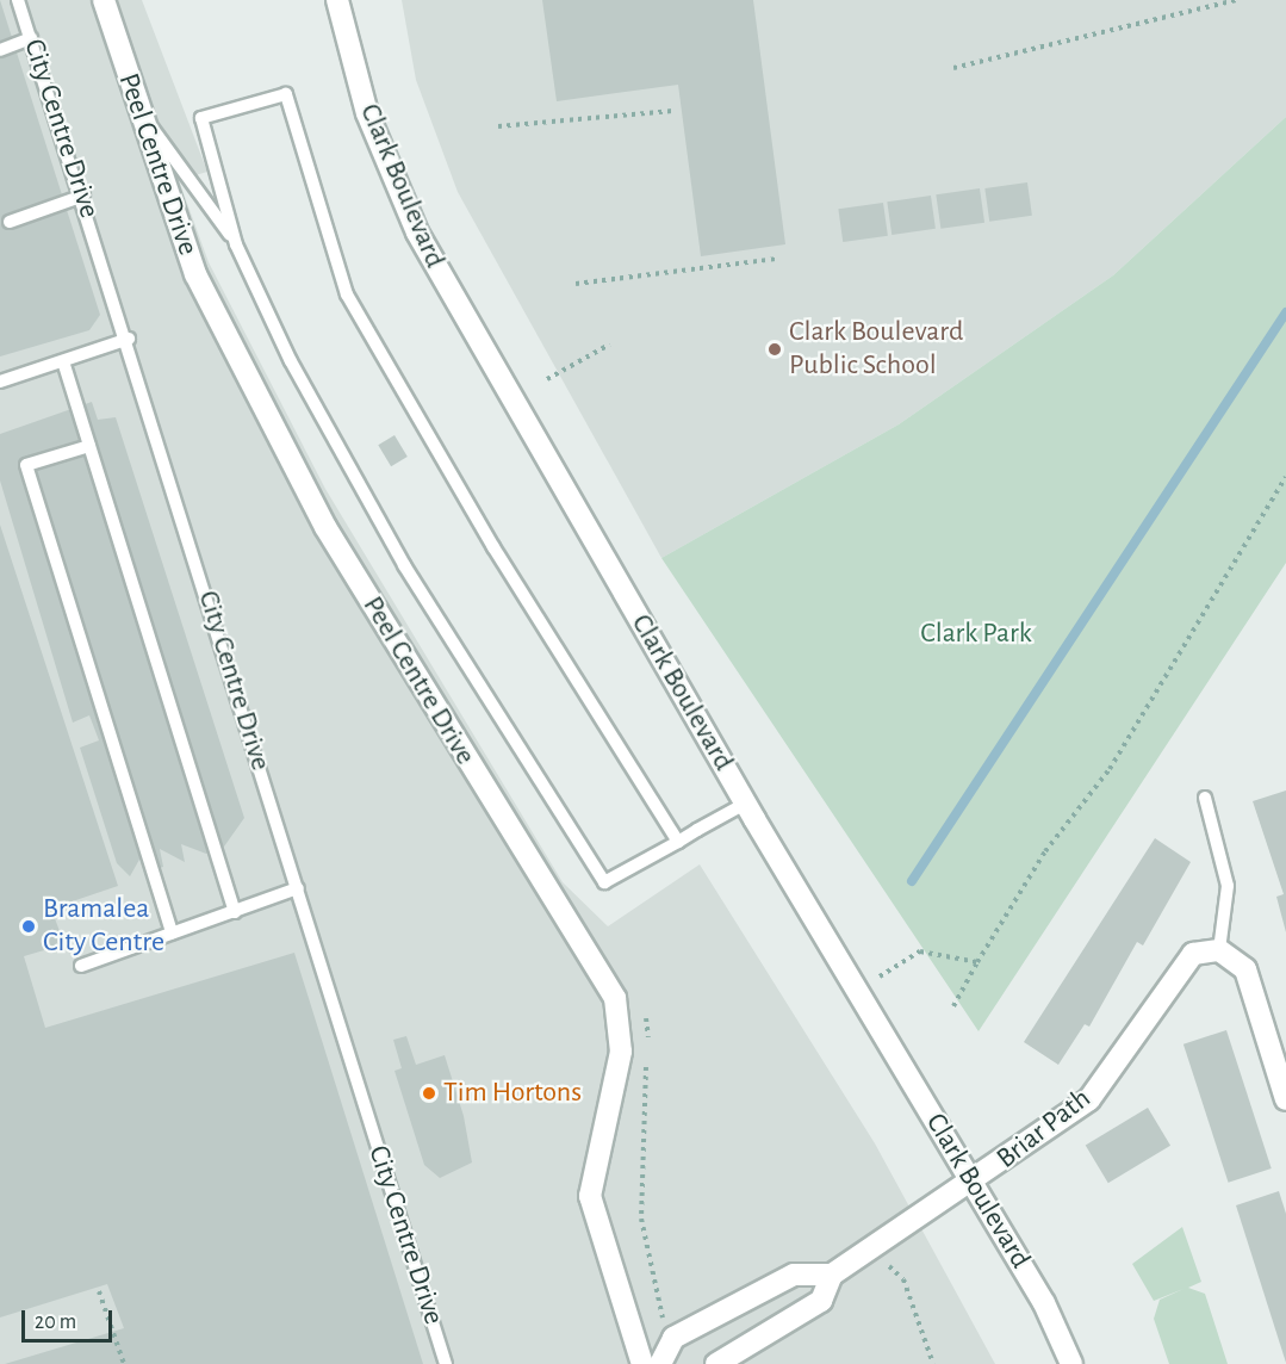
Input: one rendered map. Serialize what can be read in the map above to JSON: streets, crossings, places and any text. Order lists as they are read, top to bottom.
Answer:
{
  "streets": {
    "street": ["Peel Centre Drive", "Clark Boulevard", "Briar Path"],
    "lane": ["City Centre Drive"]
  },
  "crossings": [
    ["Clark Boulevard", "Briar Path"]
  ],
  "parks": ["Clark Park"],
  "places": ["Clark Boulevard Public School", "Bramalea City Centre", "Tim Hortons"],
  "scale_bar": "20 m"
}
